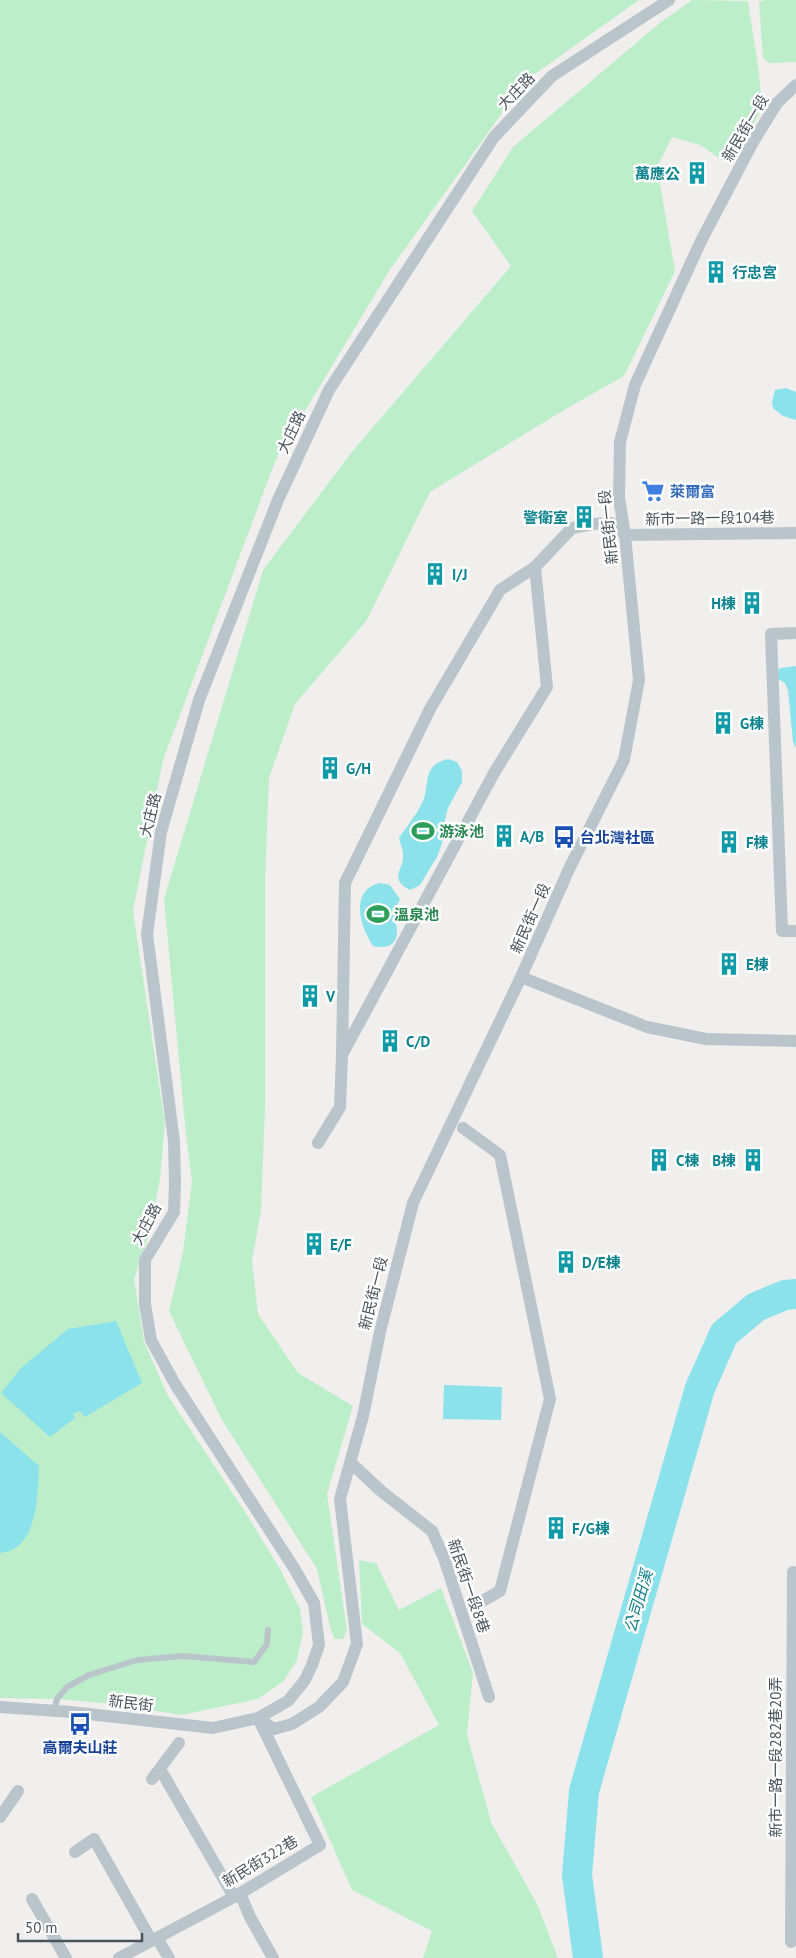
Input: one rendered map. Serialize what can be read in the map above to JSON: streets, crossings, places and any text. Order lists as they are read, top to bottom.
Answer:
{
  "streets": {
    "street": [
      "大庄路",
      "新民街一段",
      "新市一路一段104巷",
      "新民街一段8巷",
      "新民街",
      "新市一路一段282巷20弄",
      "新民街322巷"
    ]
  },
  "crossings": [
    ["大庄路", "新民街一段"],
    ["大庄路", "新民街"],
    ["大庄路", "新民街322巷"],
    ["新民街一段", "新市一路一段104巷"],
    ["新民街一段", "新民街一段8巷"],
    ["新民街一段", "新民街"],
    ["新民街一段", "新民街322巷"],
    ["新民街", "新民街322巷"]
  ],
  "water": ["公司田溪"],
  "places": {
    "building": [
      "萬應公",
      "行忠宮",
      "警衛室",
      "I/J",
      "H棟",
      "G棟",
      "G/H",
      "A/B",
      "F棟",
      "E棟",
      "V",
      "C/D",
      "C棟",
      "B棟",
      "E/F",
      "D/E棟",
      "F/G棟"
    ],
    "supermarket": ["萊爾富"],
    "sports": ["游泳池", "溫泉池"],
    "bus stop": ["台北灣社區", "高爾夫山莊"]
  },
  "scale_bar": "50 m"
}
